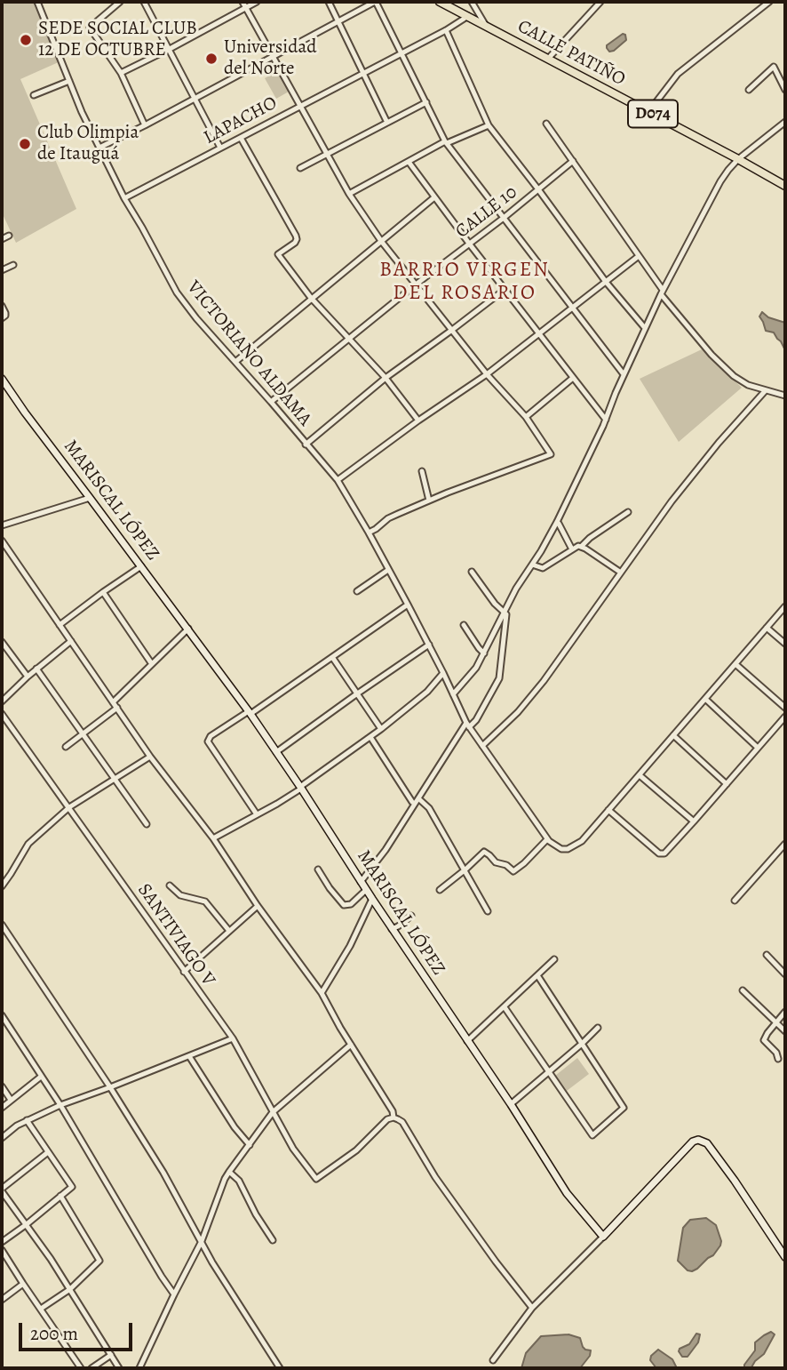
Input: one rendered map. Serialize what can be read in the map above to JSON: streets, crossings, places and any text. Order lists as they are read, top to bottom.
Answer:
{
  "streets": {
    "main road": ["CALLE PATIÑO", "D074"],
    "street": [
      "LAPACHO",
      "CALLE 10",
      "VICTORIANO ALDAMA",
      "MARISCAL LÓPEZ",
      "SANTIVIAGO V"
    ]
  },
  "crossings": [
    ["CALLE PATIÑO", "LAPACHO"],
    ["LAPACHO", "VICTORIANO ALDAMA"],
    ["CALLE 10", "VICTORIANO ALDAMA"]
  ],
  "districts": ["BARRIO VIRGEN DEL ROSARIO"],
  "places": ["SEDE SOCIAL CLUB 12 DE OCTUBRE", "Universidad del Norte", "Club Olimpia de Itauguá"],
  "scale_bar": "200 m"
}
